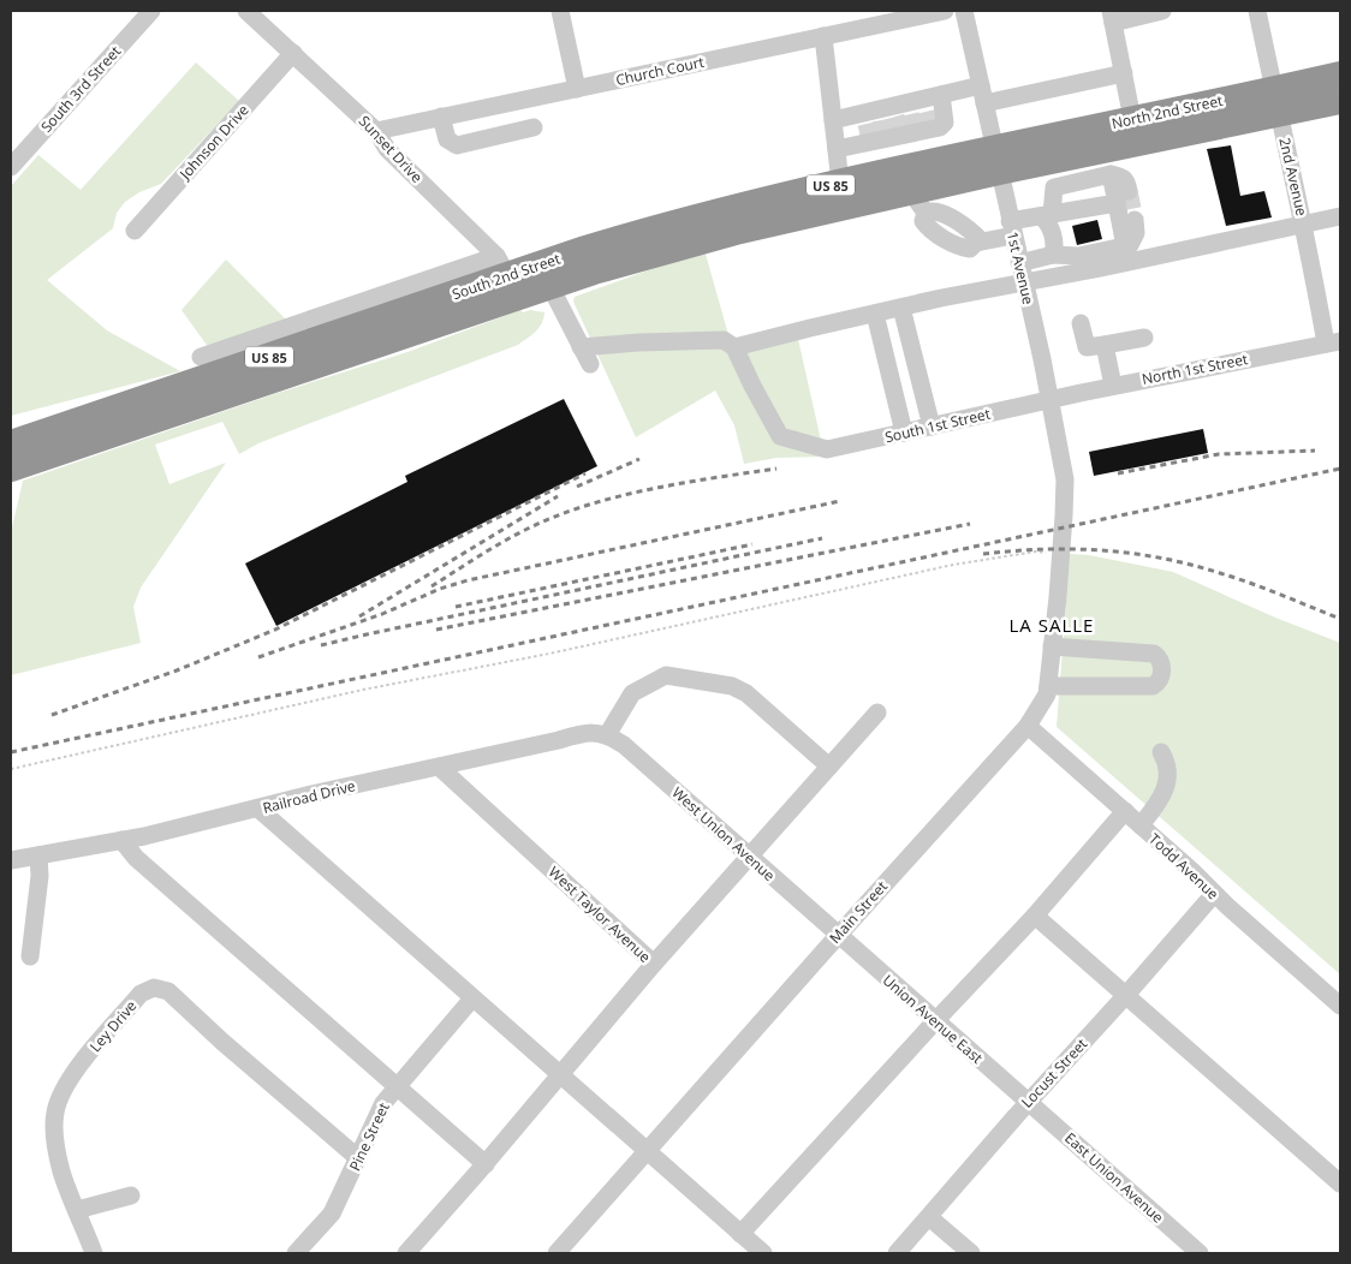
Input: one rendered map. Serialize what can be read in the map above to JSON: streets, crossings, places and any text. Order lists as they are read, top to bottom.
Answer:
{
  "streets": {
    "highway": ["North 2nd Street", "US 85", "South 2nd Street"],
    "street": [
      "Church Court",
      "South 3rd Street",
      "Johnson Drive",
      "Sunset Drive",
      "2nd Avenue",
      "1st Avenue",
      "North 1st Street",
      "South 1st Street",
      "Railroad Drive",
      "West Union Avenue",
      "Todd Avenue",
      "Main Street",
      "West Taylor Avenue",
      "Union Avenue East",
      "Ley Drive",
      "Locust Street",
      "Pine Street",
      "East Union Avenue"
    ]
  },
  "crossings": [
    ["Church Court", "Sunset Drive"],
    ["North 2nd Street", "2nd Avenue"],
    ["North 2nd Street", "1st Avenue"],
    ["North 2nd Street", "South 2nd Street"],
    ["Johnson Drive", "Sunset Drive"],
    ["Sunset Drive", "South 2nd Street"],
    ["2nd Avenue", "North 1st Street"],
    ["US 85", "South 2nd Street"],
    ["1st Avenue", "South 2nd Street"],
    ["1st Avenue", "North 1st Street"],
    ["1st Avenue", "South 1st Street"],
    ["1st Avenue", "Main Street"],
    ["North 1st Street", "South 1st Street"],
    ["Railroad Drive", "West Union Avenue"],
    ["Railroad Drive", "West Taylor Avenue"],
    ["West Union Avenue", "Main Street"],
    ["West Union Avenue", "Union Avenue East"],
    ["Todd Avenue", "Main Street"],
    ["Todd Avenue", "Locust Street"],
    ["Main Street", "Union Avenue East"],
    ["Union Avenue East", "Locust Street"],
    ["Union Avenue East", "East Union Avenue"],
    ["Ley Drive", "Pine Street"],
    ["Locust Street", "East Union Avenue"]
  ],
  "districts": ["LA SALLE"]
}
